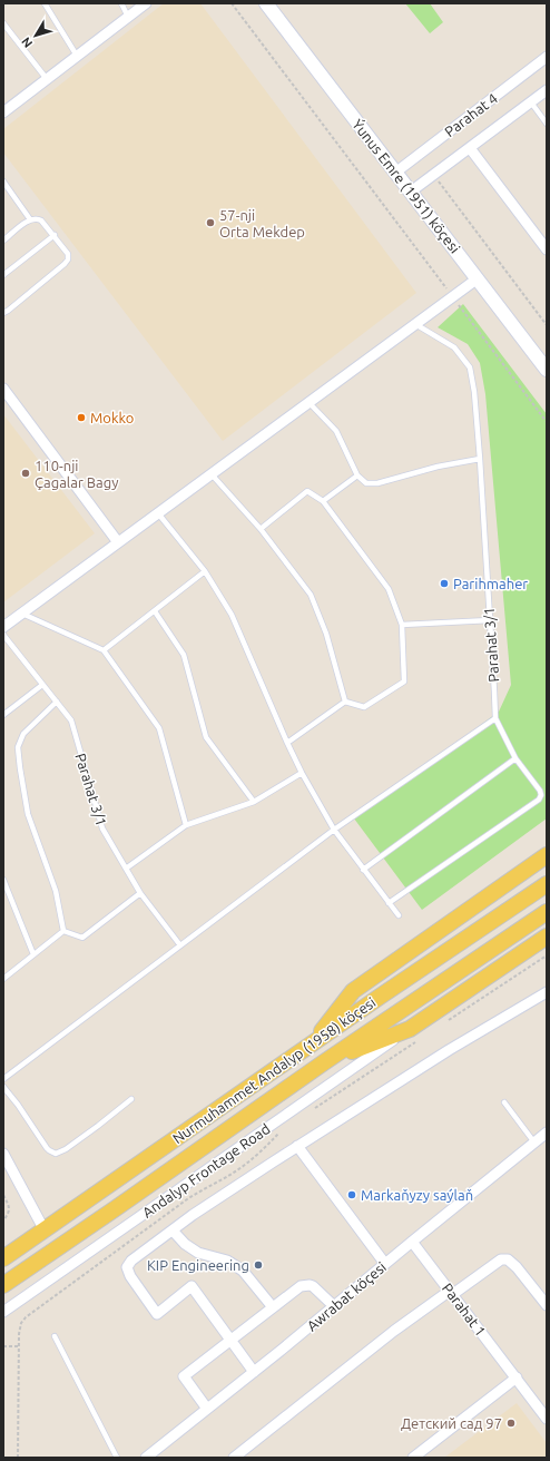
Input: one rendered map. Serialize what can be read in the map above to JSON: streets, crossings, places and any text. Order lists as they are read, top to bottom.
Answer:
{
  "streets": {
    "main road": ["Nurmuhammet Andalyp (1958) köçesi"],
    "street": [
      "Parahat 4",
      "Ýunus Emre (1951) köçesi",
      "Andalyp Frontage Road",
      "Awrabat köçesi",
      "Parahat 1"
    ],
    "lane": ["Parahat 3/1"]
  },
  "crossings": [
    ["Parahat 4", "Ýunus Emre (1951) köçesi"],
    ["Nurmuhammet Andalyp (1958) köçesi", "Andalyp Frontage Road"],
    ["Awrabat köçesi", "Parahat 1"]
  ],
  "places": [
    "57-nji Orta Mekdep",
    "Mokko",
    "110-nji Çagalar Bagy",
    "Parihmaher",
    "Markaňyzy saýlaň",
    "KIP Engineering",
    "Детский сад 97"
  ],
  "north": "bottom left"
}
